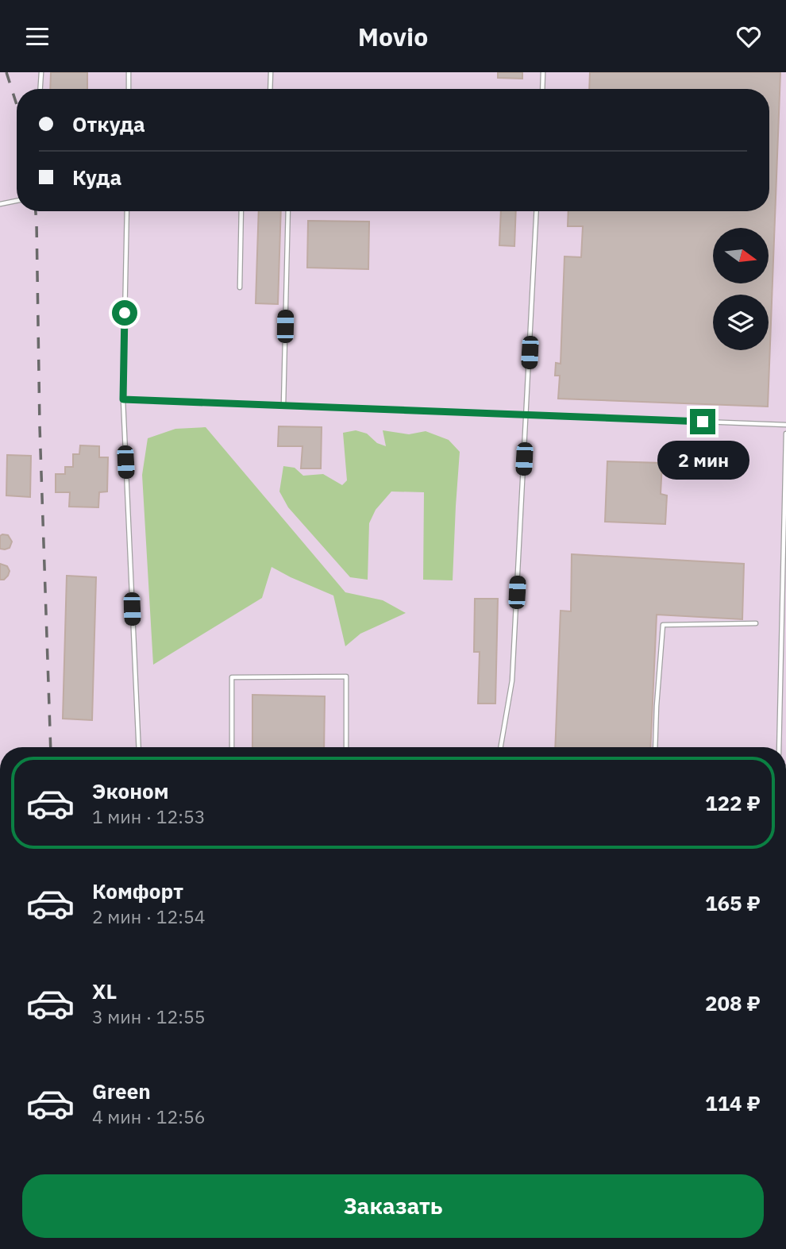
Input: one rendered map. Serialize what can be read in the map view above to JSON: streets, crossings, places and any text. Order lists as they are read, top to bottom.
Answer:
{
  "north": "right",
  "page": {
    "header": "Movio",
    "banner": ["Откуда", "Куда"],
    "bubble": "2 мин",
    "list": [
      {
        "name": "Эконом",
        "note": "1 мин · 12:53",
        "value": "122 ₽"
      },
      {
        "name": "Комфорт",
        "note": "2 мин · 12:54",
        "value": "165 ₽"
      },
      {
        "name": "XL",
        "note": "3 мин · 12:55",
        "value": "208 ₽"
      },
      {
        "name": "Green",
        "note": "4 мин · 12:56",
        "value": "114 ₽"
      }
    ],
    "buttons": "Заказать"
  }
}
